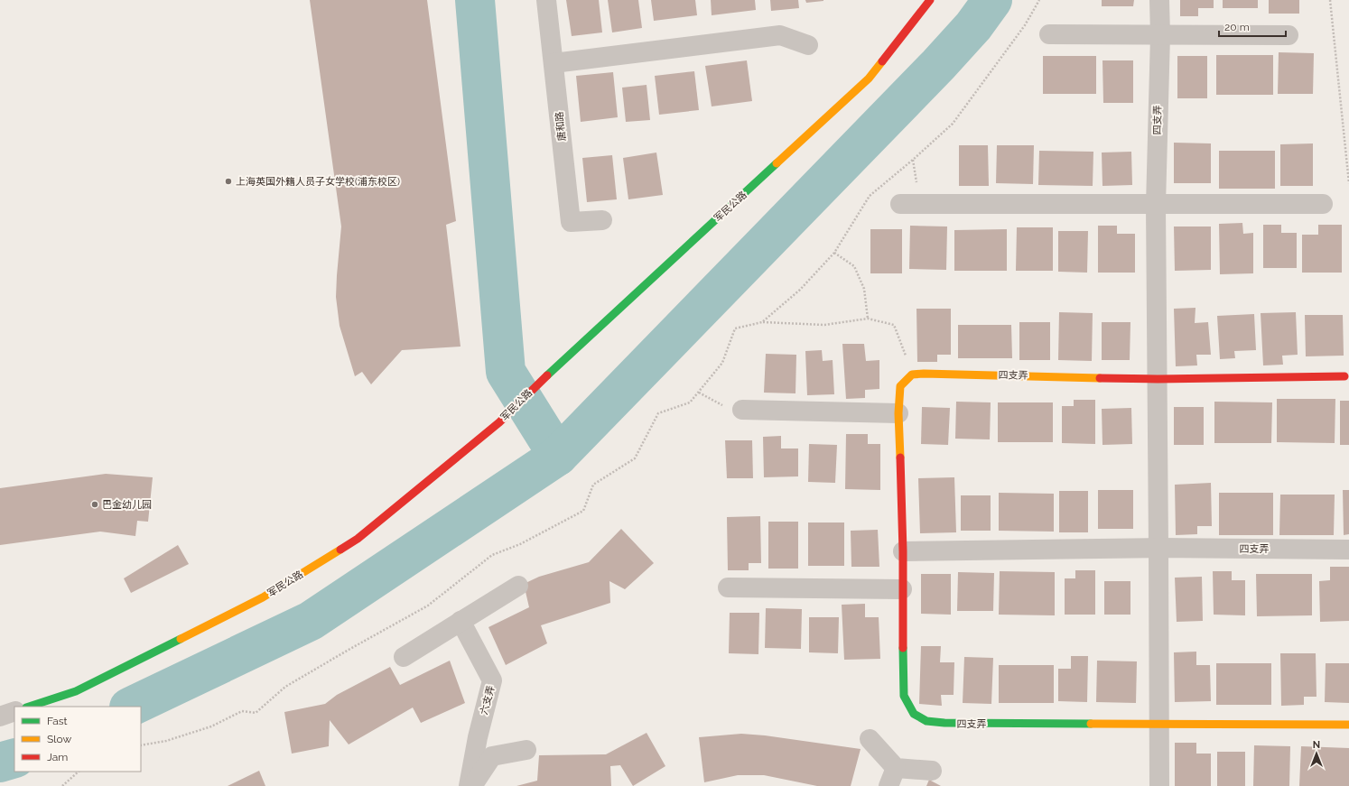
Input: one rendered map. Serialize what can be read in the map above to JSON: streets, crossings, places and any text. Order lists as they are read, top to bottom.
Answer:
{
  "streets": {
    "street": [
      "四支弄",
      "唐和路",
      "军民公路",
      "六支弄"
    ]
  },
  "places": ["上海英国外籍人员子女学校(浦东校区)", "巴金幼儿园"],
  "legend": ["Fast", "Slow", "Jam"],
  "scale_bar": "20 m",
  "north": "top"
}
